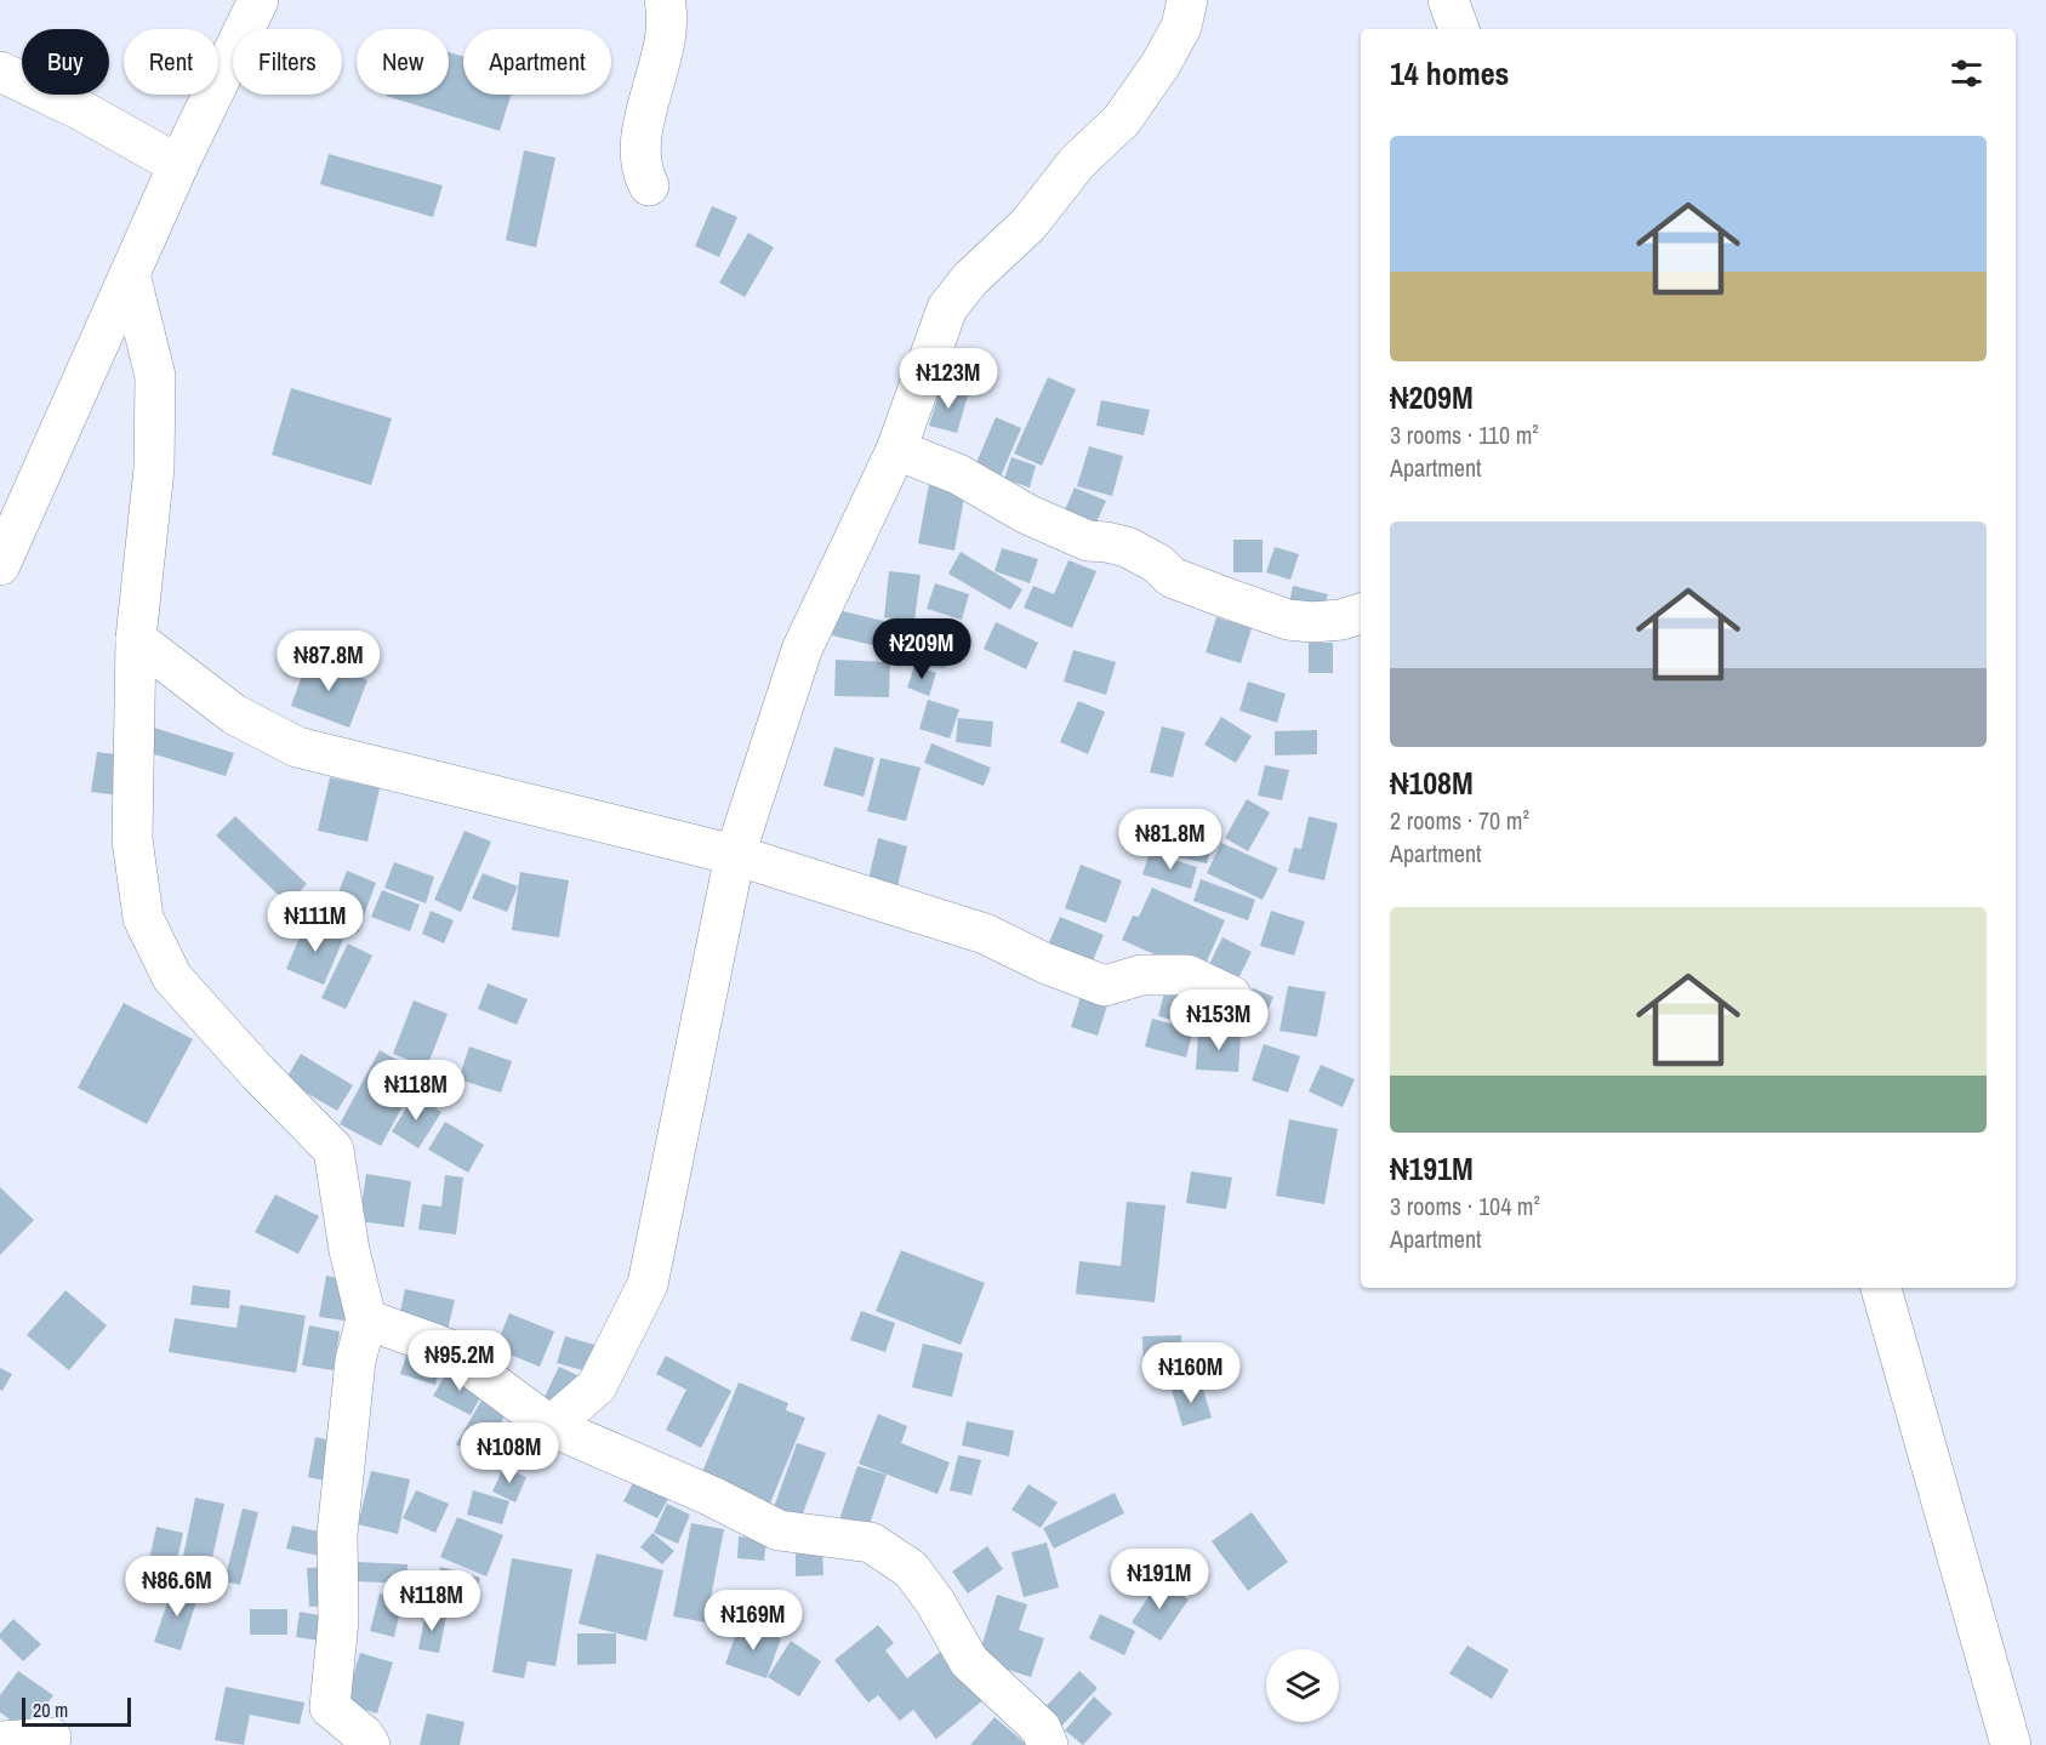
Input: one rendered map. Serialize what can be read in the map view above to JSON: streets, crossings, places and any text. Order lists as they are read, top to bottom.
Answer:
{
  "scale_bar": "20 m",
  "page": {
    "chip": [
      "Buy",
      "Rent",
      "Filters",
      "New",
      "Apartment"
    ],
    "heading": "14 homes",
    "list": [
      {
        "name": "₦209M",
        "note": "3 rooms · 110 m² · Apartment"
      },
      {
        "name": "₦108M",
        "note": "2 rooms · 70 m² · Apartment"
      },
      {
        "name": "₦191M",
        "note": "3 rooms · 104 m² · Apartment"
      }
    ],
    "price": [
      "₦123M",
      "₦209M",
      "₦87.8M",
      "₦81.8M",
      "₦111M",
      "₦153M",
      "₦118M",
      "₦95.2M",
      "₦160M",
      "₦108M",
      "₦191M",
      "₦86.6M",
      "₦118M",
      "₦169M"
    ],
    "scale": "20 m"
  }
}
